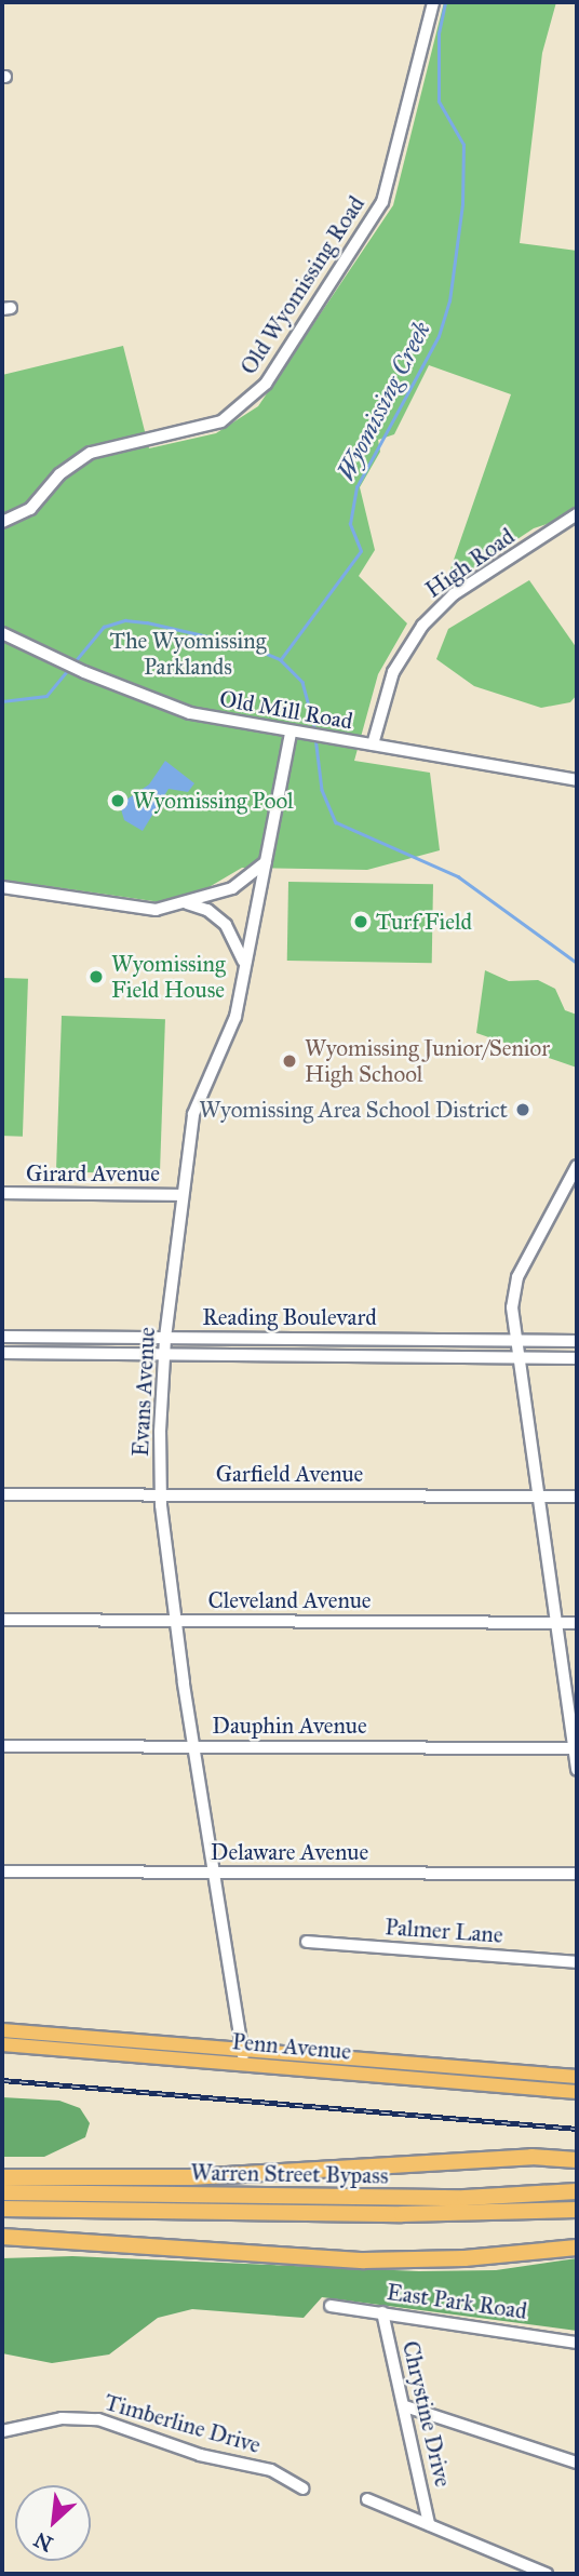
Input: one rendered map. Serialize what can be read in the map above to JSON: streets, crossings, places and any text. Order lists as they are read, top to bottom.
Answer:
{
  "streets": {
    "highway": ["Warren Street Bypass"],
    "main road": ["Penn Avenue"],
    "street": [
      "Old Wyomissing Road",
      "High Road",
      "Old Mill Road",
      "Girard Avenue",
      "Reading Boulevard",
      "Evans Avenue",
      "Garfield Avenue",
      "Cleveland Avenue",
      "Dauphin Avenue",
      "Delaware Avenue",
      "Palmer Lane",
      "East Park Road",
      "Chrystine Drive",
      "Timberline Drive"
    ]
  },
  "crossings": [
    ["High Road", "Old Mill Road"],
    ["Old Mill Road", "Evans Avenue"],
    ["Girard Avenue", "Evans Avenue"],
    ["Reading Boulevard", "Evans Avenue"],
    ["Evans Avenue", "Garfield Avenue"],
    ["Evans Avenue", "Cleveland Avenue"],
    ["Evans Avenue", "Dauphin Avenue"],
    ["Evans Avenue", "Delaware Avenue"],
    ["Evans Avenue", "Penn Avenue"],
    ["East Park Road", "Chrystine Drive"]
  ],
  "water": ["Wyomissing Creek"],
  "parks": ["The Wyomissing Parklands"],
  "places": [
    "Wyomissing Pool",
    "Turf Field",
    "Wyomissing Field House",
    "Wyomissing Junior/Senior High School",
    "Wyomissing Area School District"
  ],
  "north": "bottom left"
}
